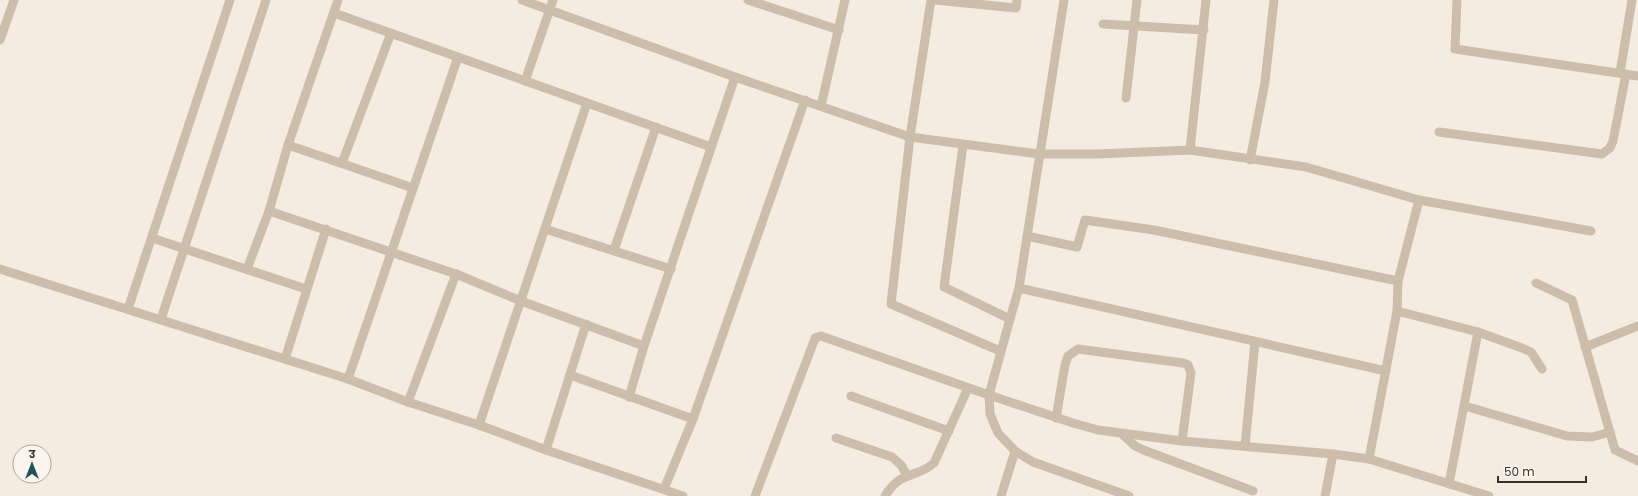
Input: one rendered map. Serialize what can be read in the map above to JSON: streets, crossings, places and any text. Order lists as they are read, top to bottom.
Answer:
{
  "scale_bar": "50 m",
  "north": "top"
}
